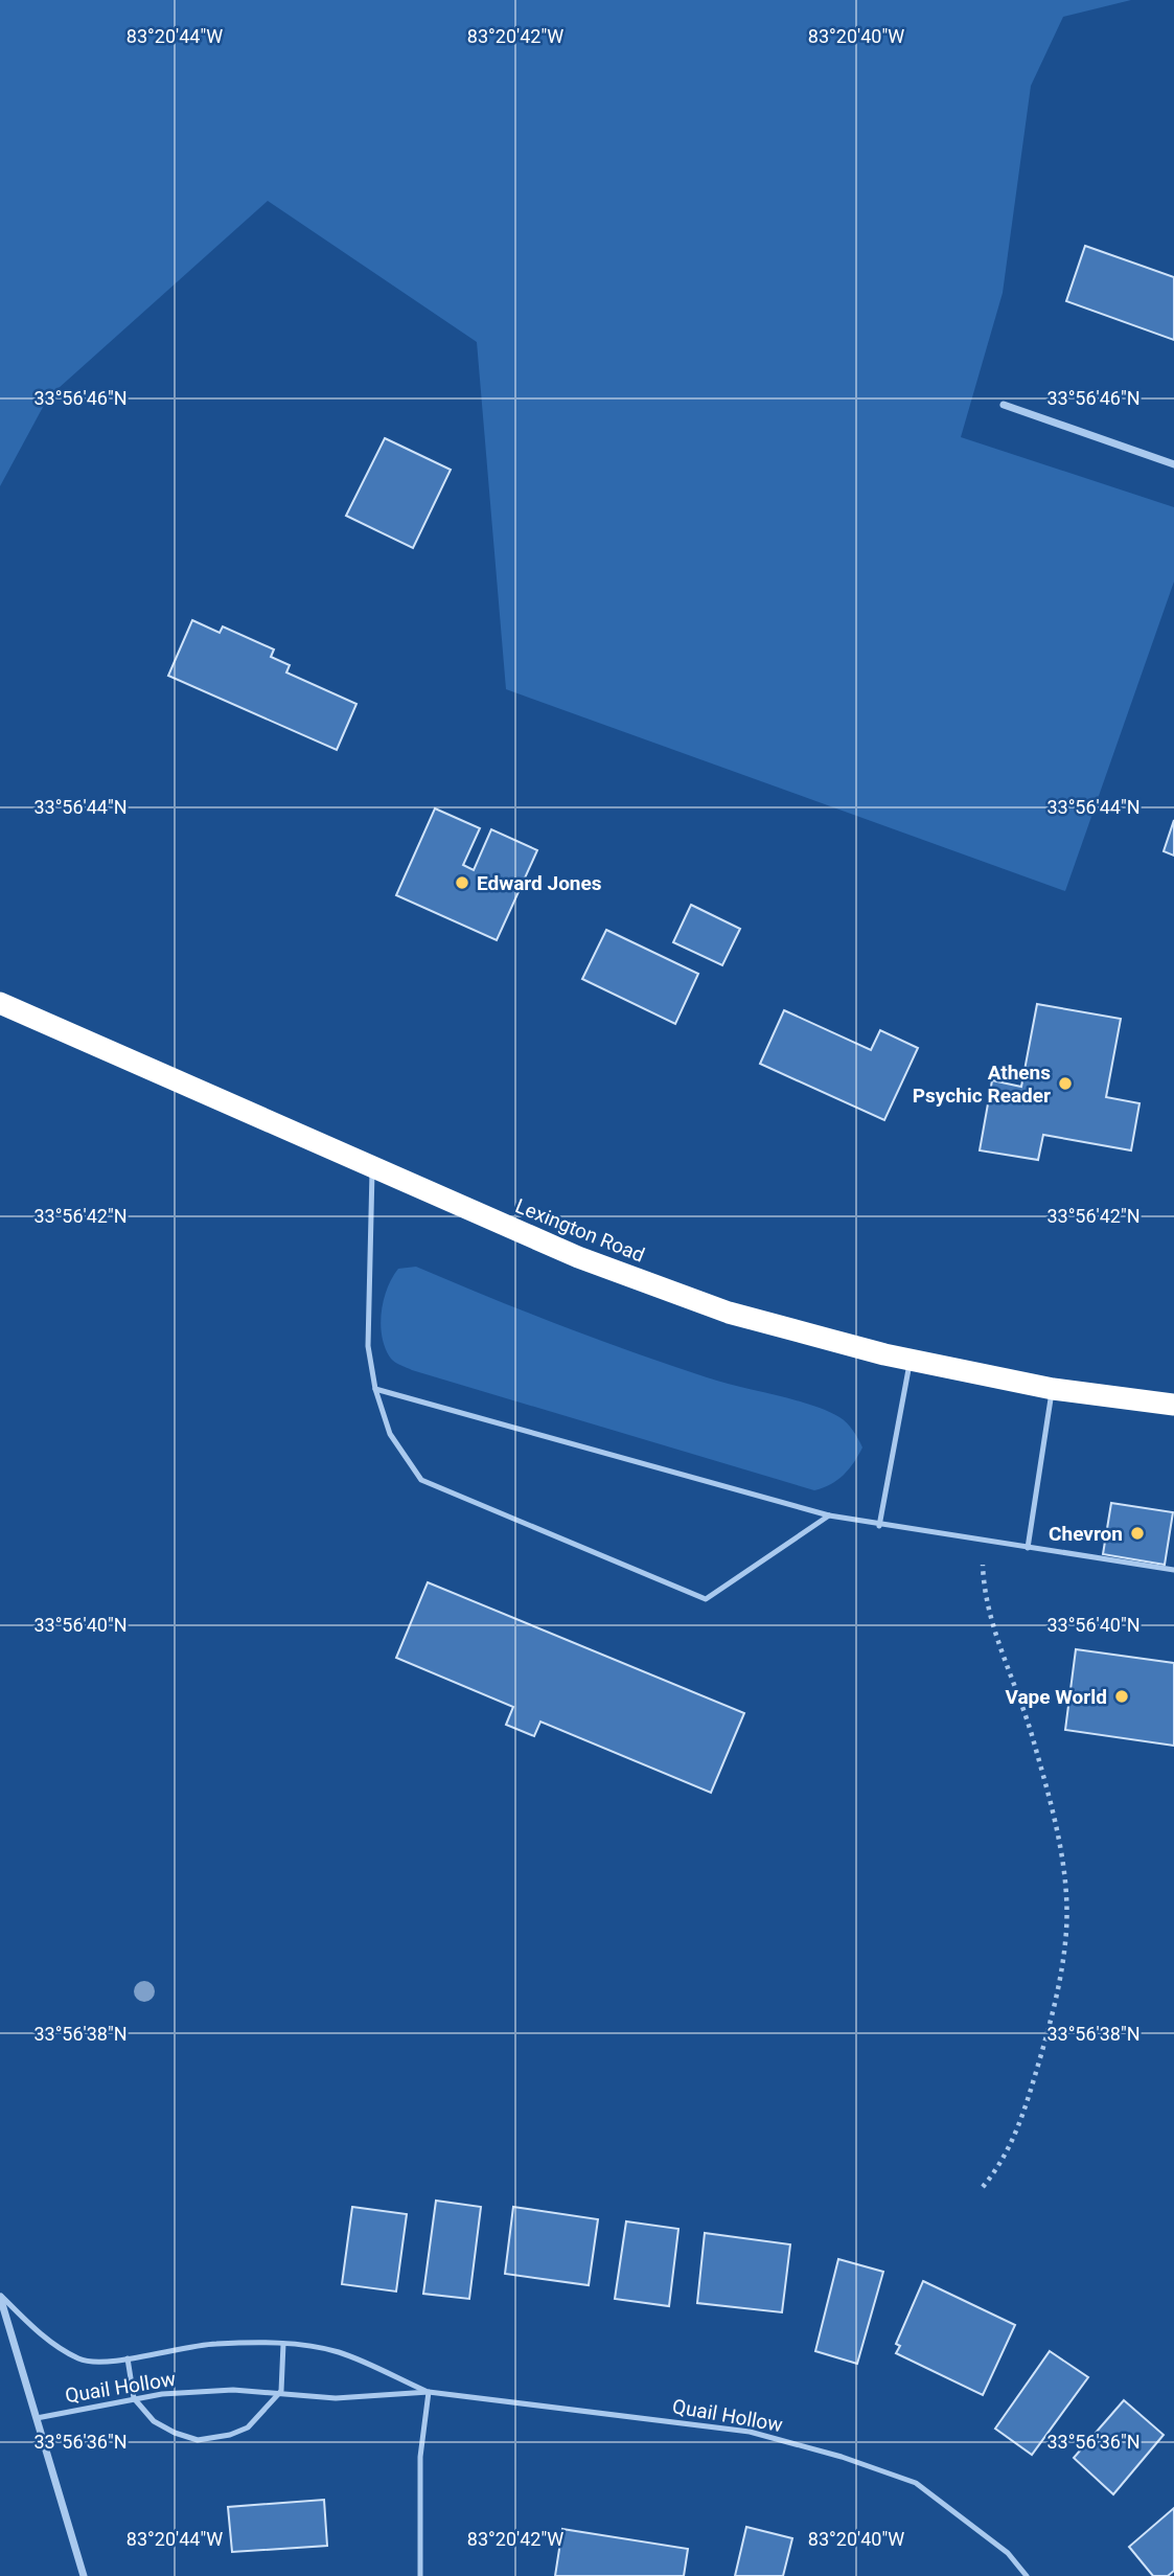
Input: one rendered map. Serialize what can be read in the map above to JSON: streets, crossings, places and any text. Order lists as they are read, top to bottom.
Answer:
{
  "streets": {
    "highway": ["Lexington Road"],
    "lane": ["Quail Hollow"]
  },
  "places": [
    "Edward Jones",
    "Athens Psychic Reader",
    "Chevron",
    "Vape World"
  ],
  "coordinates": [
    "83°20'44\"W",
    "83°20'42\"W",
    "83°20'40\"W",
    "33°56'46\"N",
    "33°56'44\"N",
    "33°56'42\"N",
    "33°56'40\"N",
    "33°56'38\"N",
    "33°56'36\"N"
  ]
}
